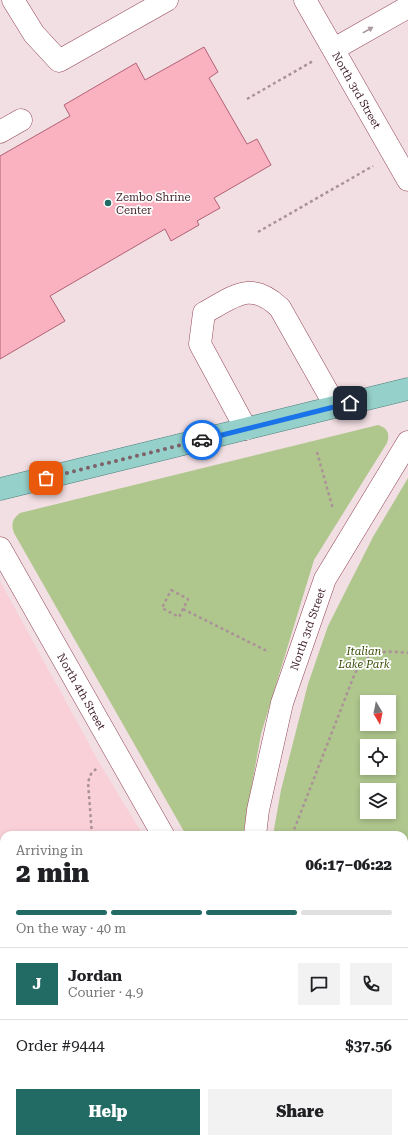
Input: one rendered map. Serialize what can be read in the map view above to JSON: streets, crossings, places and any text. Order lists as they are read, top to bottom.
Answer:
{
  "streets": {
    "street": ["North 3rd Street", "North 4th Street"]
  },
  "parks": ["Italian Lake Park"],
  "places": ["Zembo Shrine Center"],
  "north": "bottom",
  "page": {
    "heading": ["2 min", "Arriving in", "06:17–06:22"],
    "panel": [
      "Jordan",
      "Courier · 4.9",
      "Order #9444",
      "$37.56"
    ],
    "bar": "On the way · 40 m",
    "round": "J",
    "buttons": ["Help", "Share"]
  }
}
